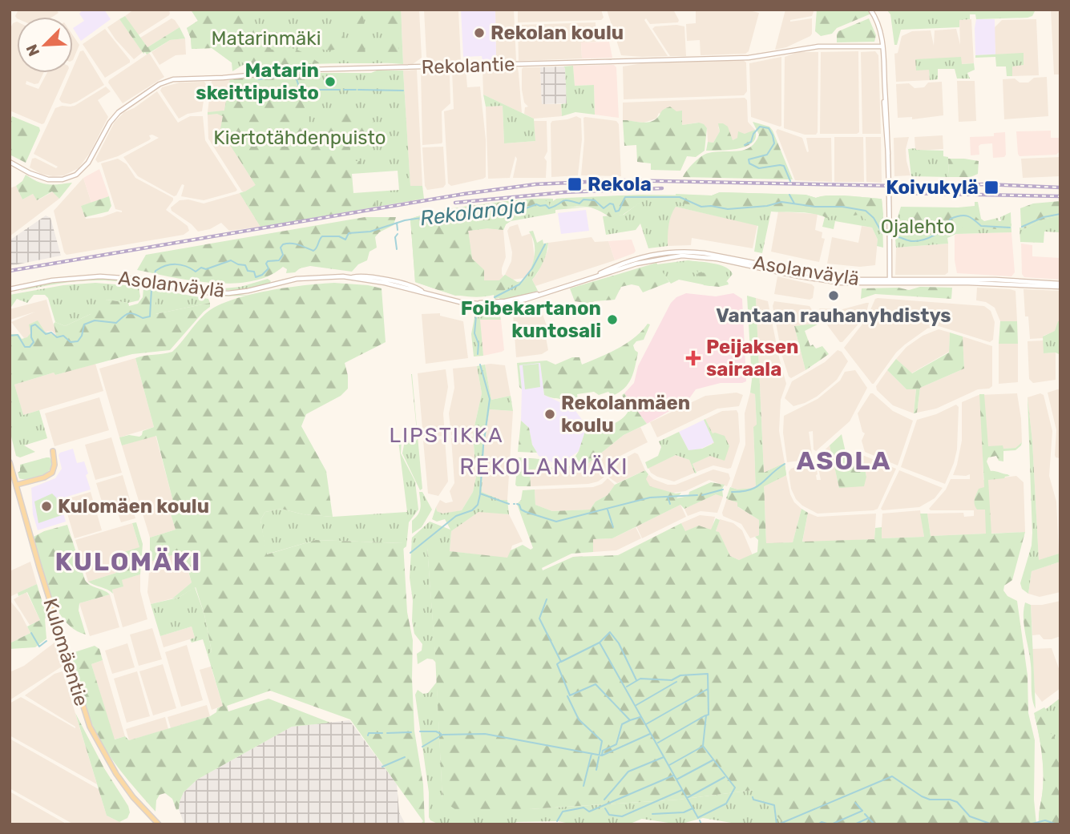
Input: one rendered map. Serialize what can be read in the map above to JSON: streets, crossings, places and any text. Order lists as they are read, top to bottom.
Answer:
{
  "streets": {
    "main road": ["Rekolantie", "Asolanväylä", "Kulomäentie"]
  },
  "districts": [
    "LIPSTIKKA",
    "ASOLA",
    "REKOLANMÄKI",
    "KULOMÄKI"
  ],
  "water": ["Rekolanoja"],
  "parks": ["Matarinmäki", "Kiertotähdenpuisto", "Ojalehto"],
  "places": {
    "other": [
      "Rekolan koulu",
      "Matarin skeittipuisto",
      "Vantaan rauhanyhdistys",
      "Foibekartanon kuntosali",
      "Rekolanmäen koulu",
      "Kulomäen koulu"
    ],
    "transit": ["Rekola", "Koivukylä"],
    "health": ["Peijaksen sairaala"]
  },
  "north": "bottom left"
}
